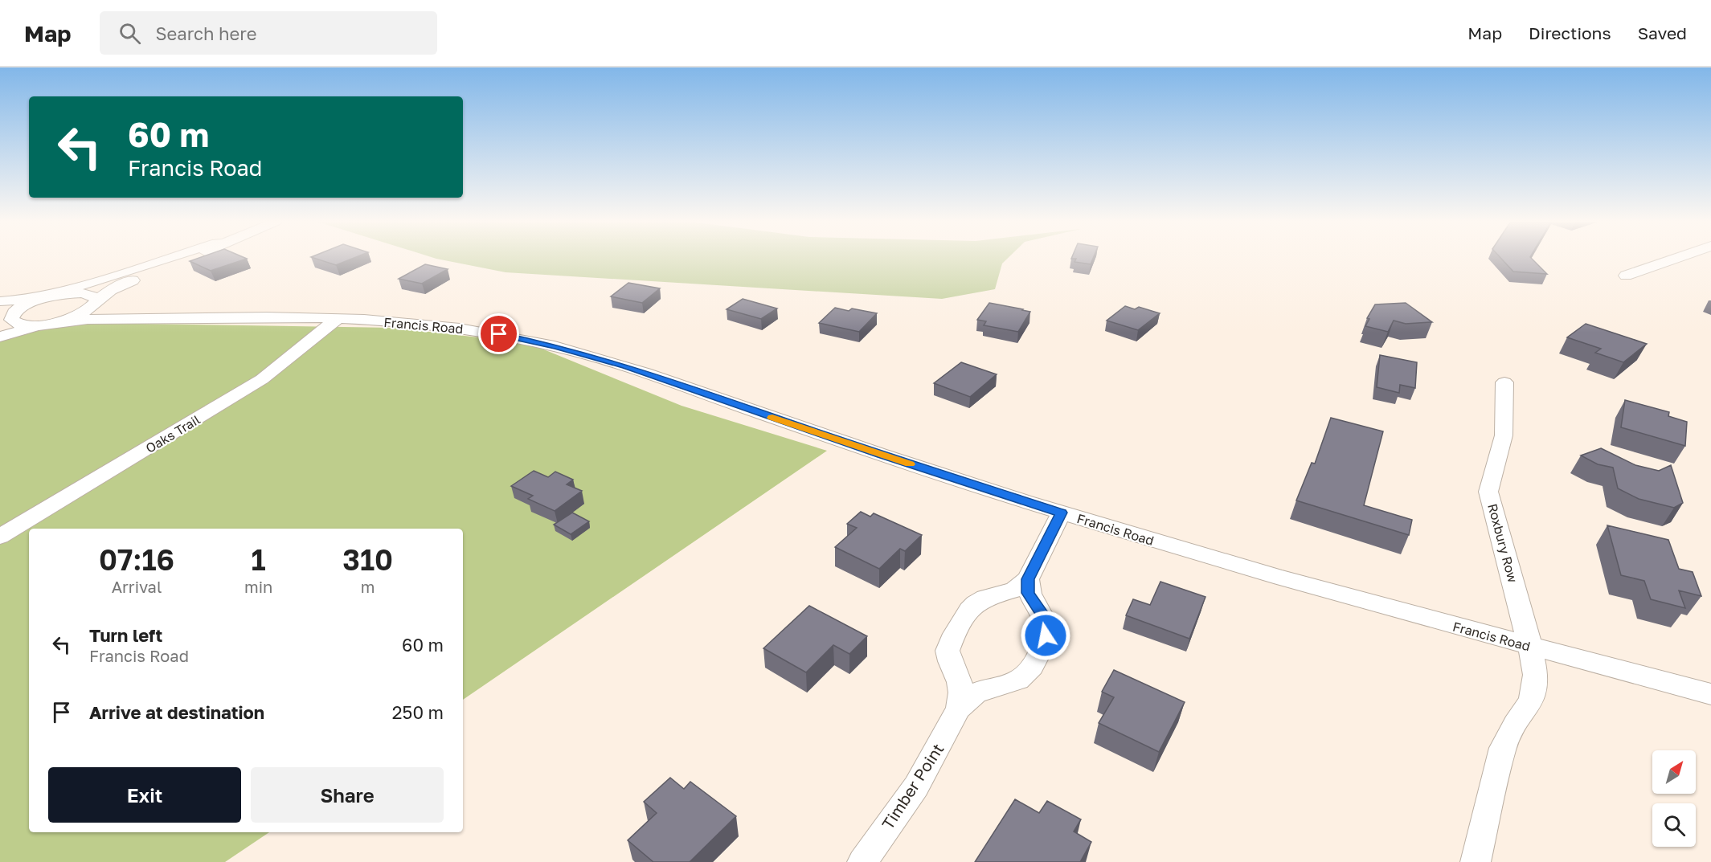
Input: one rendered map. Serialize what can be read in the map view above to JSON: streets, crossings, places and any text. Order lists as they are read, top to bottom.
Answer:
{
  "streets": {
    "street": [
      "Francis Road",
      "Oaks Trail",
      "Roxbury Row",
      "Timber Point"
    ]
  },
  "crossings": [
    ["Francis Road", "Oaks Trail"],
    ["Francis Road", "Roxbury Row"]
  ],
  "north": "top right",
  "page": {
    "header": "Map",
    "search": "Search here",
    "nav": ["Map", "Directions", "Saved"],
    "turn": ["60 m", "Francis Road"],
    "eta": [
      "07:16",
      "Arrival",
      "1",
      "min",
      "310",
      "m"
    ],
    "list": [
      {
        "name": "Turn left",
        "note": "Francis Road",
        "value": "60 m"
      },
      {
        "name": "Arrive at destination",
        "value": "250 m"
      }
    ],
    "buttons": ["Exit", "Share"]
  }
}
